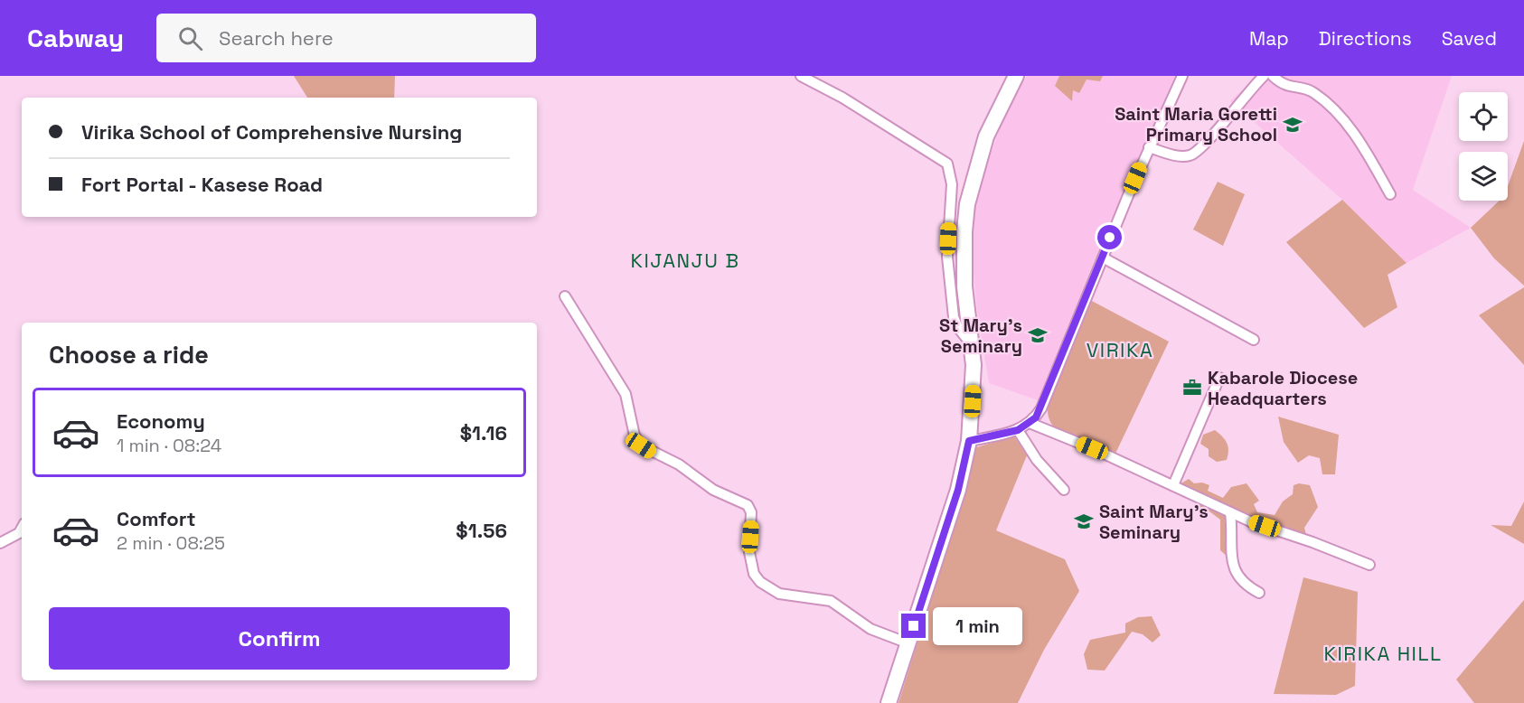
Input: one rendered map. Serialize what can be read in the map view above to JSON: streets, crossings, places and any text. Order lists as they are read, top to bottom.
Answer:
{
  "districts": ["KIJANJU B", "VIRIKA", "KIRIKA HILL"],
  "places": {
    "school or university": ["Saint Maria Goretti Primary School", "St Mary's Seminary", "Saint Mary's Seminary"],
    "office": ["Kabarole Diocese Headquarters"]
  },
  "page": {
    "header": "Cabway",
    "search": "Search here",
    "nav": ["Map", "Directions", "Saved"],
    "banner": ["Virika School of Comprehensive Nursing", "Fort Portal - Kasese Road"],
    "heading": "Choose a ride",
    "list": [
      {
        "name": "Economy",
        "note": "1 min · 08:24",
        "value": "$1.16"
      },
      {
        "name": "Comfort",
        "note": "2 min · 08:25",
        "value": "$1.56"
      }
    ],
    "buttons": "Confirm",
    "bubble": "1 min"
  }
}
